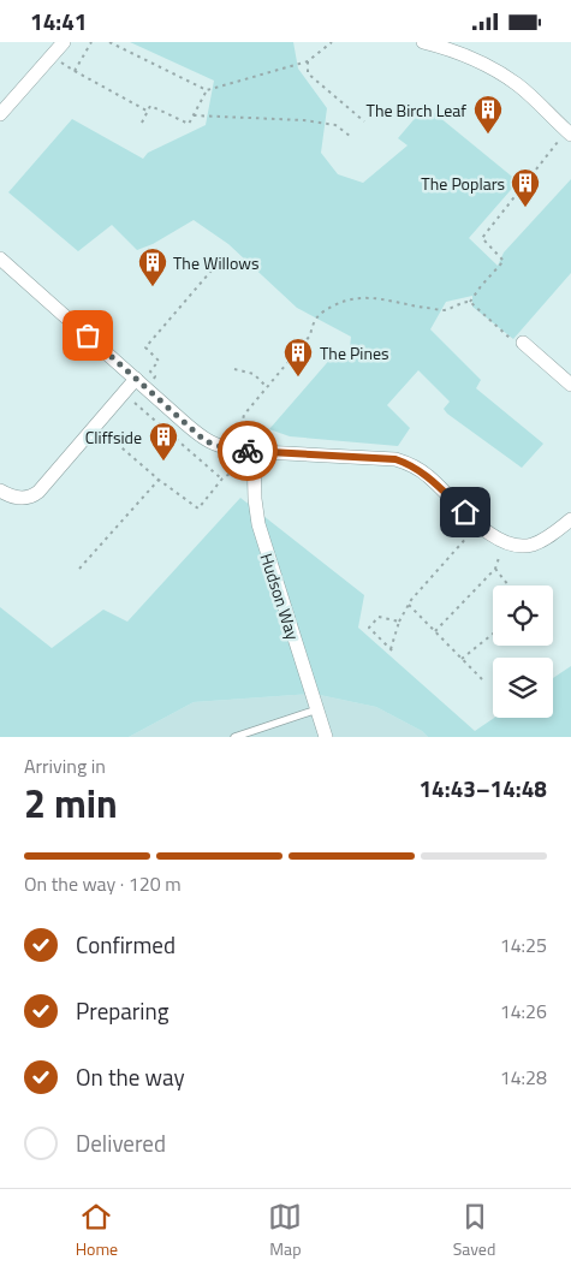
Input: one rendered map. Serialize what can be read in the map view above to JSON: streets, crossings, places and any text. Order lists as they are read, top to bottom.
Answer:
{
  "streets": {
    "street": ["Hudson Way"]
  },
  "places": {
    "building": [
      "The Birch Leaf",
      "The Poplars",
      "The Willows",
      "The Pines",
      "Cliffside"
    ]
  },
  "page": {
    "status": "14:41",
    "heading": ["2 min", "Arriving in", "14:43–14:48"],
    "bar": "On the way · 120 m",
    "list": [
      ["Confirmed", "14:25"],
      ["Preparing", "14:26"],
      ["On the way", "14:28"],
      "Delivered"
    ],
    "tabs": ["Home", "Map", "Saved"]
  }
}
